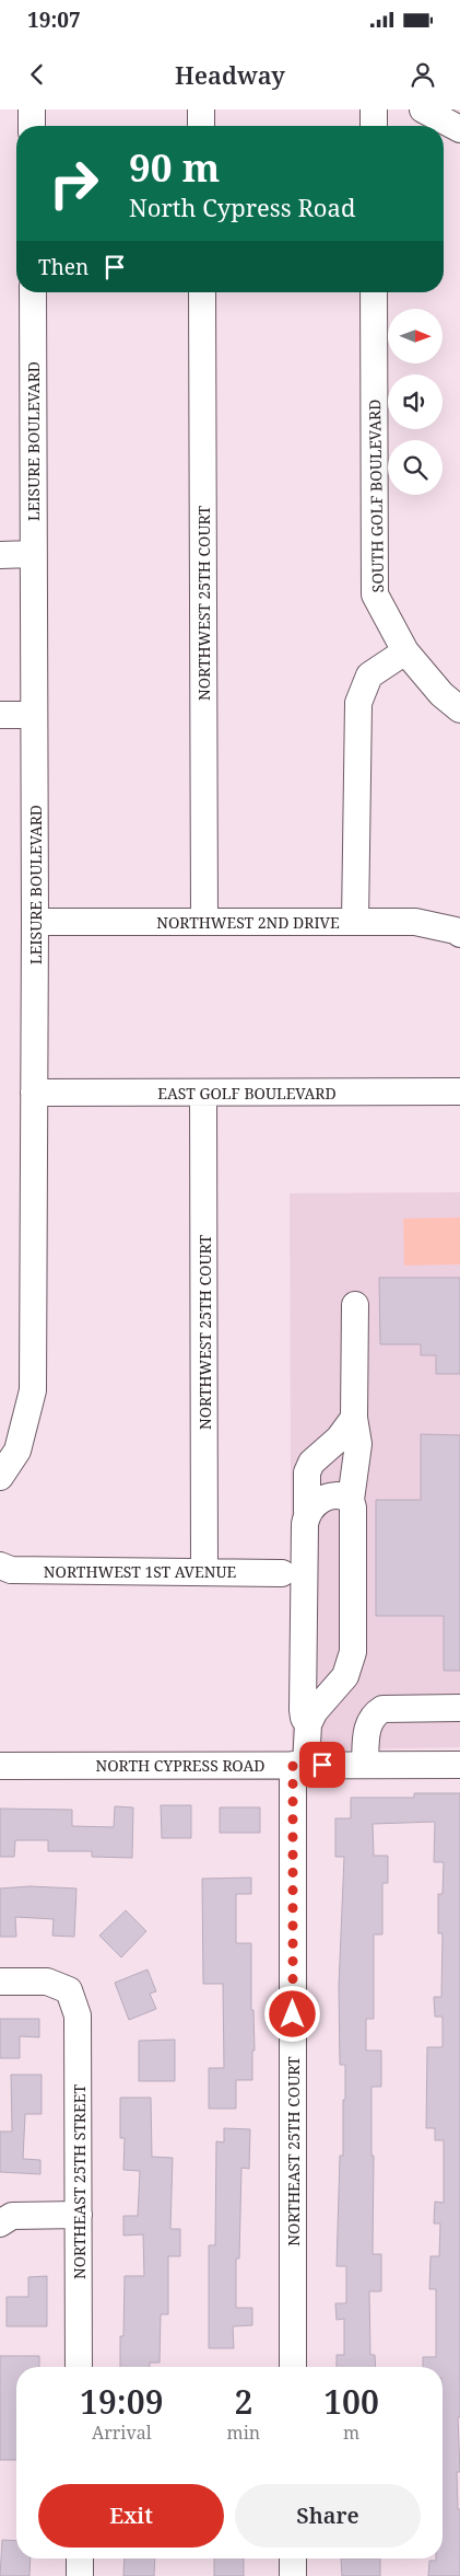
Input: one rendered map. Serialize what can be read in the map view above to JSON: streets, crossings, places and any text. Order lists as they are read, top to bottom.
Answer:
{
  "streets": {
    "street": [
      "LEISURE BOULEVARD",
      "SOUTH GOLF BOULEVARD",
      "NORTHWEST 25TH COURT",
      "NORTHWEST 2ND DRIVE",
      "EAST GOLF BOULEVARD",
      "NORTHWEST 1ST AVENUE",
      "NORTH CYPRESS ROAD",
      "NORTHEAST 25TH COURT",
      "NORTHEAST 25TH STREET"
    ]
  },
  "crossings": [
    ["LEISURE BOULEVARD", "NORTHWEST 2ND DRIVE"],
    ["LEISURE BOULEVARD", "EAST GOLF BOULEVARD"],
    ["NORTHWEST 25TH COURT", "NORTHWEST 2ND DRIVE"],
    ["NORTHWEST 25TH COURT", "EAST GOLF BOULEVARD"],
    ["NORTHWEST 25TH COURT", "NORTHWEST 1ST AVENUE"],
    ["NORTH CYPRESS ROAD", "NORTHEAST 25TH COURT"]
  ],
  "north": "right",
  "page": {
    "status": "19:07",
    "header": "Headway",
    "turn": ["90 m", "North Cypress Road"],
    "then": "Then",
    "eta": [
      "19:09",
      "Arrival",
      "2",
      "min",
      "100",
      "m"
    ],
    "buttons": ["Exit", "Share"]
  }
}
